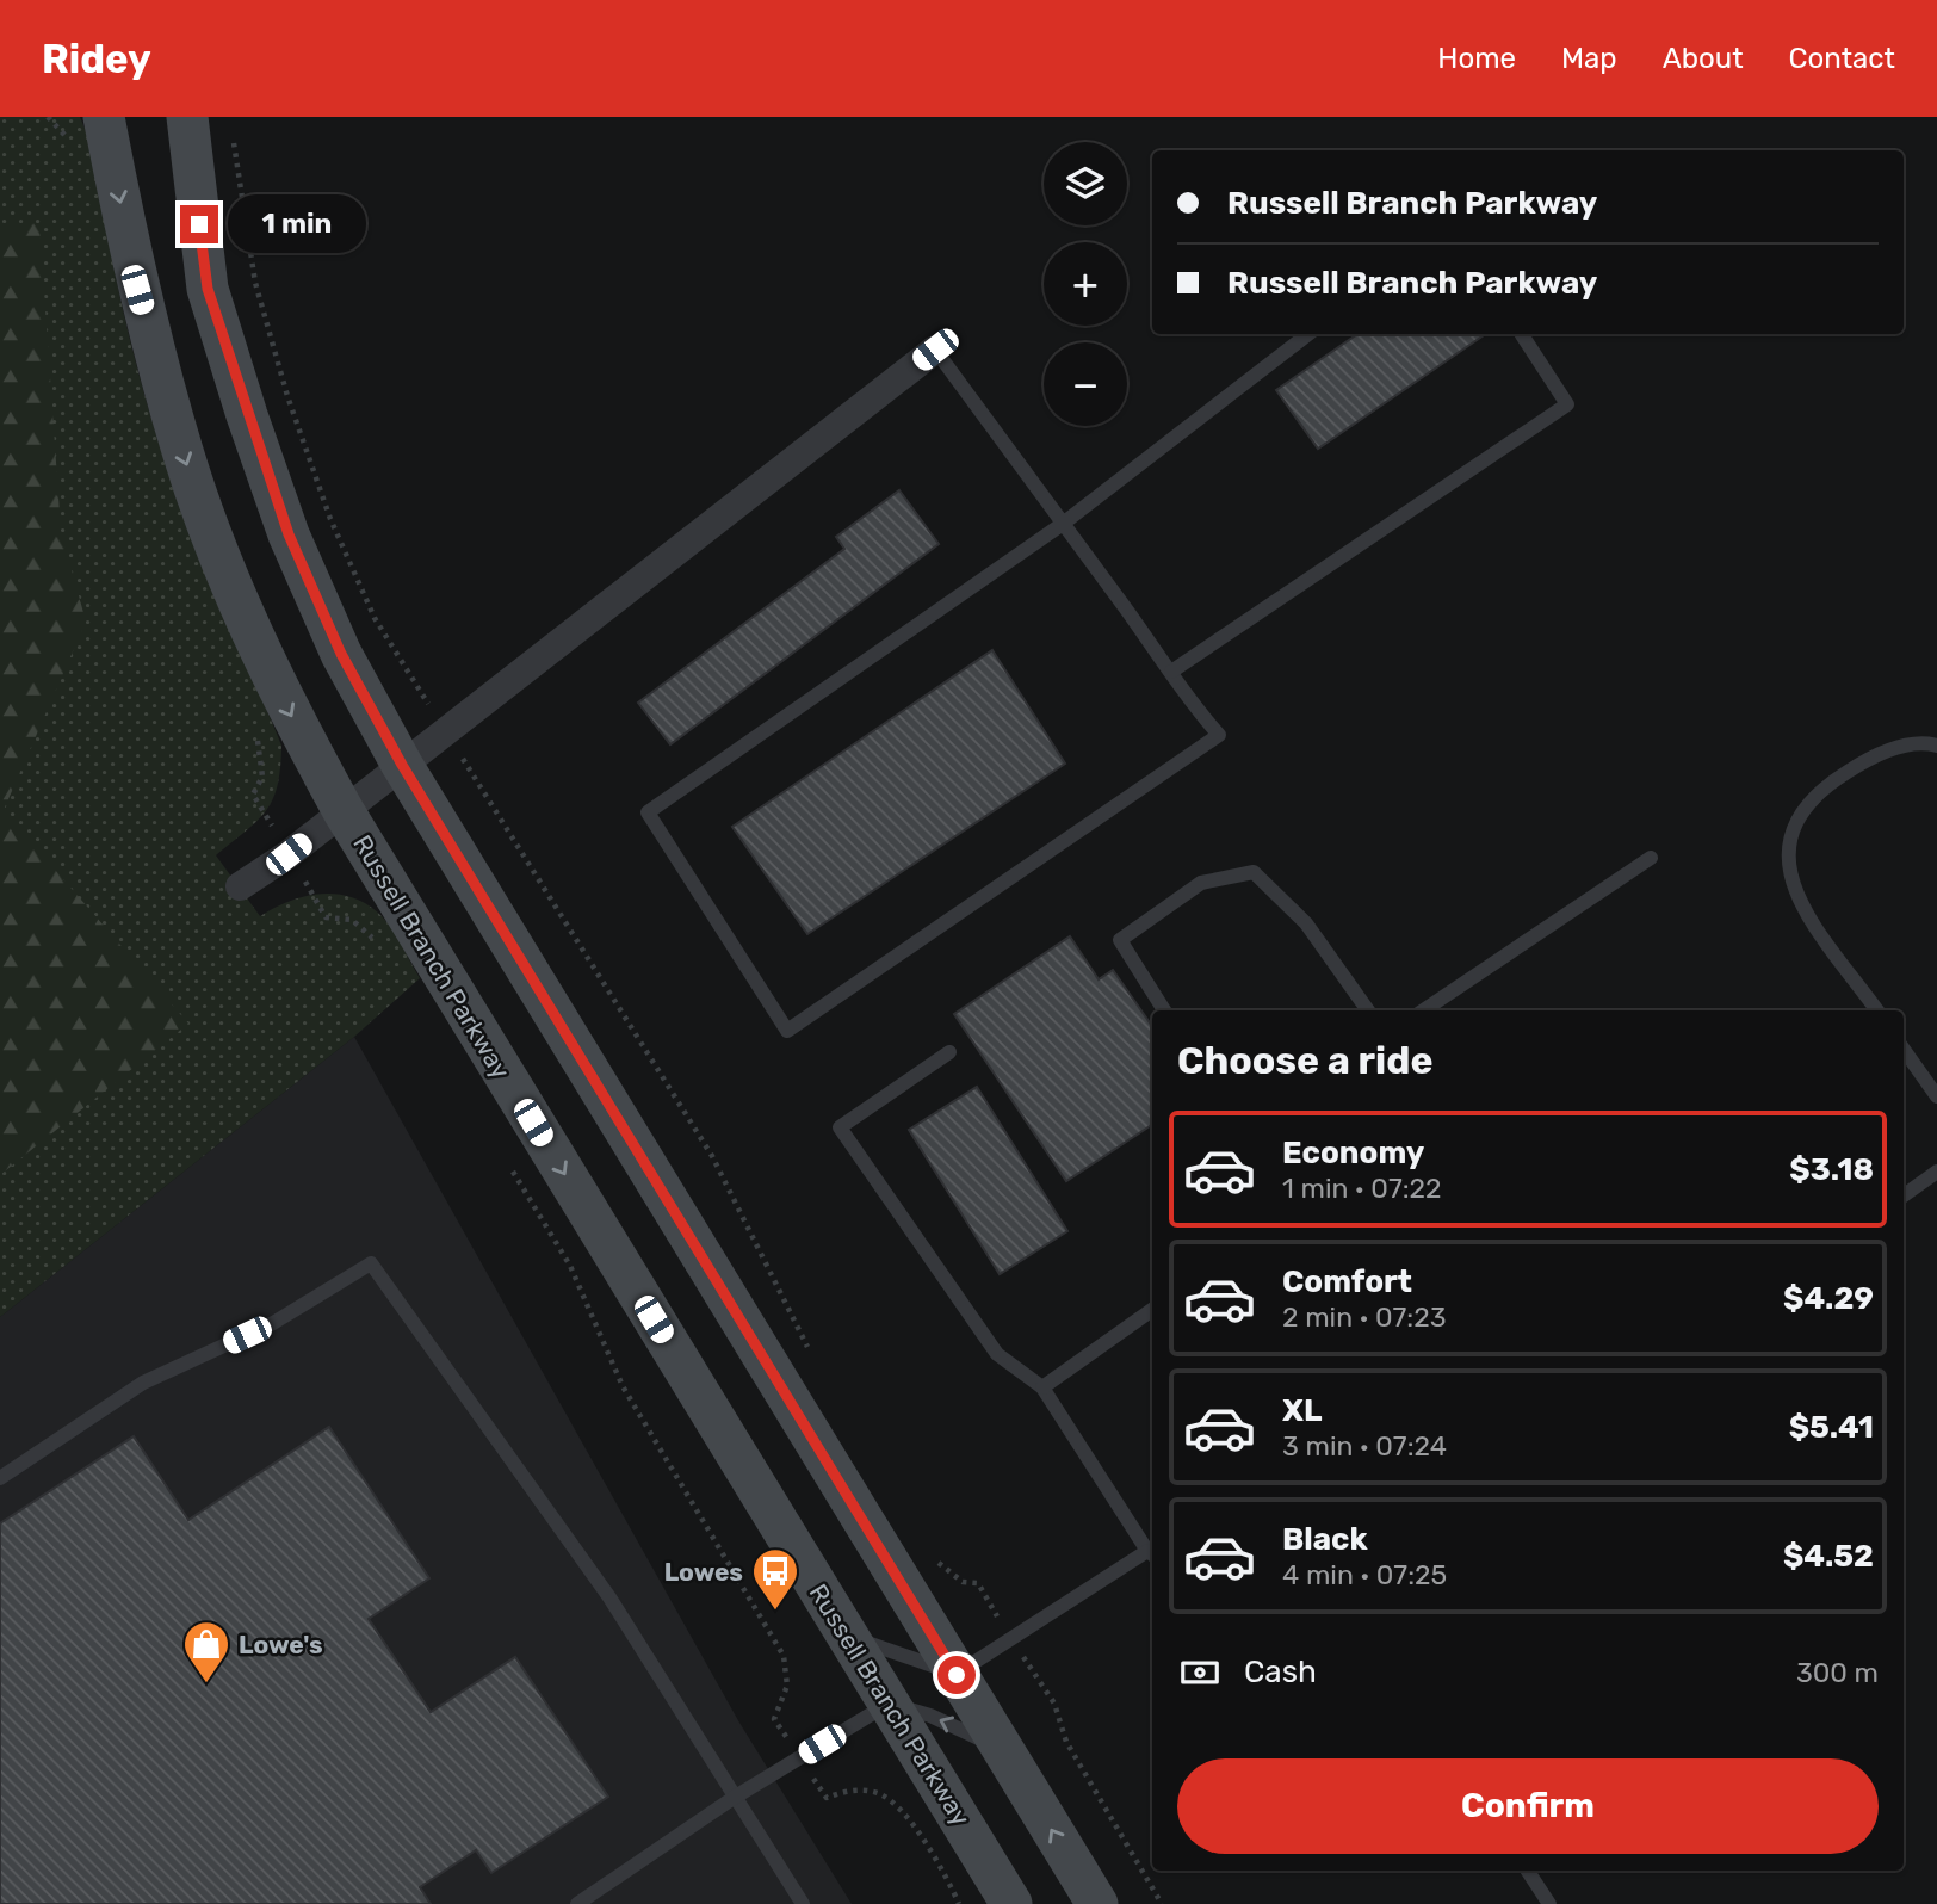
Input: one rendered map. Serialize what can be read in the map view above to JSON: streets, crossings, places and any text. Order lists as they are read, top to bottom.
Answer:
{
  "streets": {
    "main road": ["Russell Branch Parkway"]
  },
  "places": {
    "bus stop": ["Lowes"],
    "shop": ["Lowe's"]
  },
  "page": {
    "header": "Ridey",
    "nav": [
      "Home",
      "Map",
      "About",
      "Contact"
    ],
    "map_buttons": ["+", "−"],
    "banner": ["Russell Branch Parkway", "Russell Branch Parkway"],
    "bubble": "1 min",
    "heading": "Choose a ride",
    "list": [
      {
        "name": "Economy",
        "note": "1 min · 07:22",
        "value": "$3.18"
      },
      {
        "name": "Comfort",
        "note": "2 min · 07:23",
        "value": "$4.29"
      },
      {
        "name": "XL",
        "note": "3 min · 07:24",
        "value": "$5.41"
      },
      {
        "name": "Black",
        "note": "4 min · 07:25",
        "value": "$4.52"
      }
    ],
    "pay": ["Cash", "300 m"],
    "buttons": "Confirm"
  }
}
